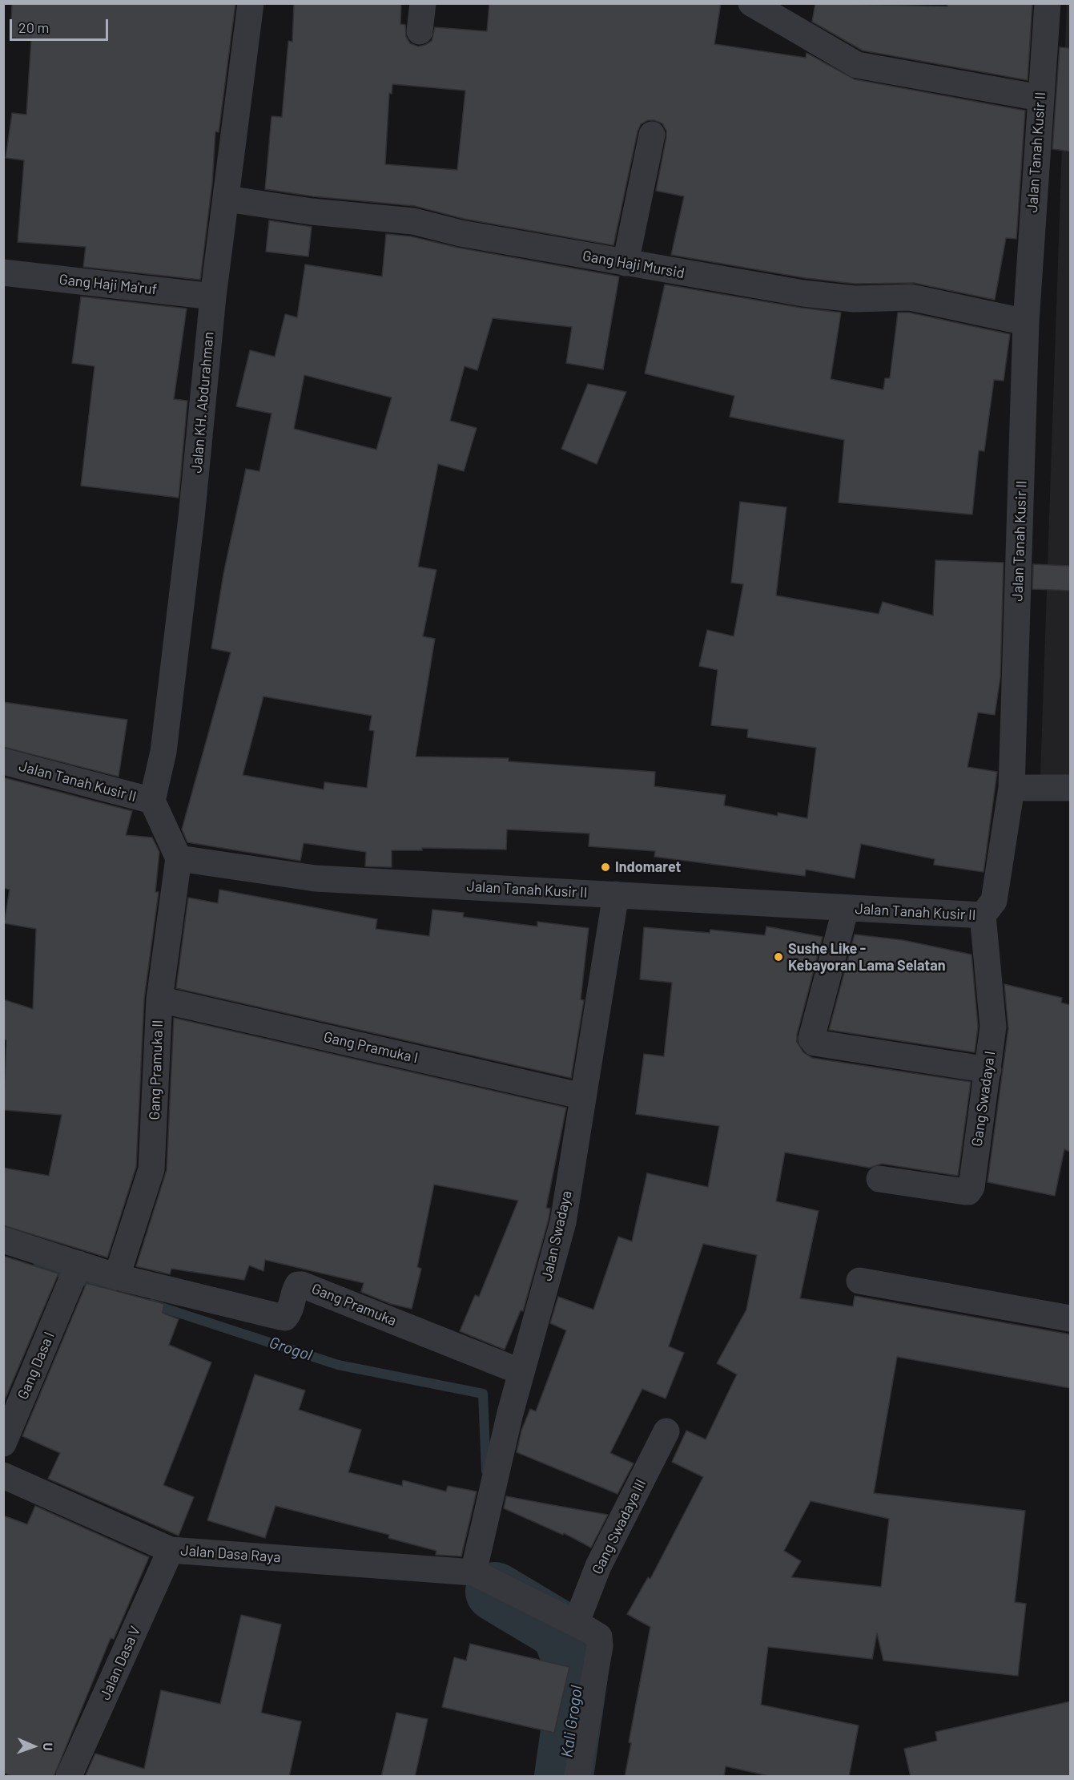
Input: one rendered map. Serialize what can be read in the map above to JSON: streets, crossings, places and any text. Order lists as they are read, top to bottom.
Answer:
{
  "streets": {
    "street": [
      "Jalan Tanah Kusir II",
      "Gang Haji Mursid",
      "Gang Haji Ma'ruf",
      "Jalan KH. Abdurahman",
      "Gang Pramuka I",
      "Gang Pramuka II",
      "Gang Swadaya I",
      "Jalan Swadaya",
      "Gang Pramuka",
      "Gang Dasa I",
      "Gang Swadaya III",
      "Jalan Dasa Raya",
      "Jalan Dasa V"
    ]
  },
  "crossings": [
    ["Jalan Tanah Kusir II", "Gang Haji Mursid"],
    ["Jalan Tanah Kusir II", "Jalan KH. Abdurahman"],
    ["Jalan Tanah Kusir II", "Gang Pramuka II"],
    ["Jalan Tanah Kusir II", "Gang Swadaya I"],
    ["Jalan Tanah Kusir II", "Jalan Swadaya"],
    ["Gang Haji Mursid", "Jalan KH. Abdurahman"],
    ["Gang Haji Ma'ruf", "Jalan KH. Abdurahman"],
    ["Gang Pramuka I", "Gang Pramuka II"],
    ["Gang Pramuka I", "Jalan Swadaya"],
    ["Gang Pramuka II", "Gang Pramuka"],
    ["Jalan Swadaya", "Gang Pramuka"],
    ["Jalan Swadaya", "Jalan Dasa Raya"],
    ["Jalan Dasa Raya", "Jalan Dasa V"]
  ],
  "water": ["Grogol", "Kali Grogol"],
  "places": ["Indomaret", "Sushe Like - Kebayoran Lama Selatan"],
  "scale_bar": "20 m",
  "north": "right"
}
